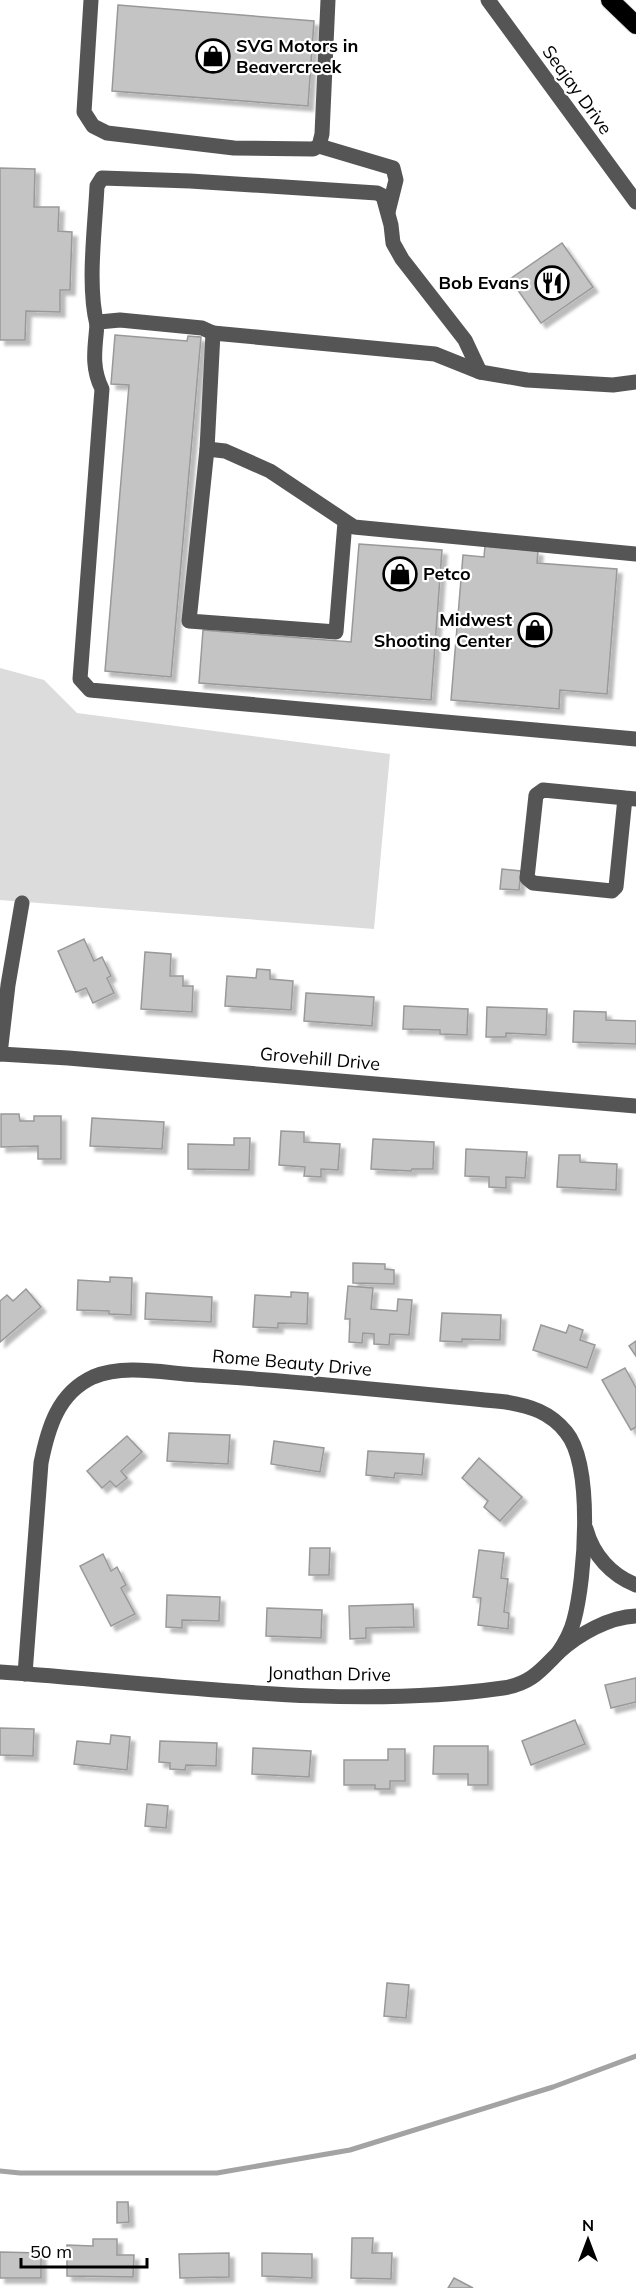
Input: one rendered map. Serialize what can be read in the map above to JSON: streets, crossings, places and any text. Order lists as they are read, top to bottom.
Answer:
{
  "streets": {
    "street": [
      "Seajay Drive",
      "Grovehill Drive",
      "Rome Beauty Drive",
      "Jonathan Drive"
    ]
  },
  "crossings": [
    ["Rome Beauty Drive", "Jonathan Drive"]
  ],
  "places": {
    "shop": ["SVG Motors in Beavercreek", "Petco", "Midwest Shooting Center"],
    "restaurant": ["Bob Evans"]
  },
  "scale_bar": "50 m",
  "north": "top"
}
